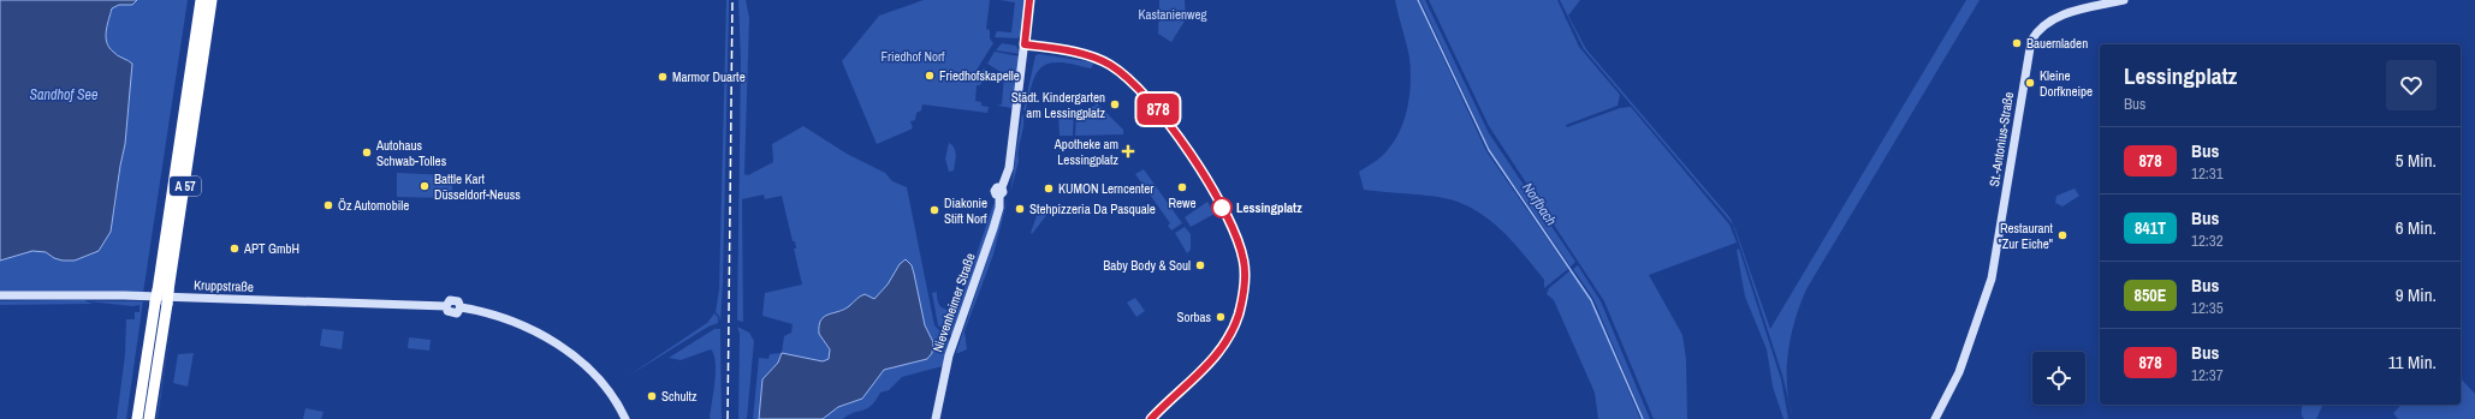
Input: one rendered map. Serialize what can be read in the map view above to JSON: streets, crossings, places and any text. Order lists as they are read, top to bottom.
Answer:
{
  "streets": {
    "highway": ["A 57"],
    "street": ["St.-Antonius-Straße", "Kruppstraße", "Nievenheimer Straße"]
  },
  "water": ["Sandhof See", "Norfbach"],
  "parks": ["Kastanienweg", "Friedhof Norf"],
  "places": {
    "other": [
      "Bauernladen",
      "Friedhofskapelle",
      "Marmor Duarte",
      "Kleine Dorfkneipe",
      "Städt. Kindergarten am Lessingplatz",
      "Autohaus Schwab-Tolles",
      "Battle Kart Düsseldorf-Neuss",
      "Rewe",
      "KUMON Lerncenter",
      "Öz Automobile",
      "Lessingplatz",
      "Stehpizzeria Da Pasquale",
      "Diakonie Stift Norf",
      "Restaurant \"Zur Eiche\"",
      "APT GmbH",
      "Baby Body & Soul",
      "Sorbas",
      "Schultz"
    ],
    "health": ["Apotheke am Lessingplatz"]
  },
  "lines": ["bus line 878"],
  "page": {
    "on_map": "878",
    "heading": ["Lessingplatz", "Bus"],
    "list": [
      {
        "mark": "878",
        "name": "Bus",
        "note": "12:31",
        "value": "5 Min."
      },
      {
        "mark": "841T",
        "name": "Bus",
        "note": "12:32",
        "value": "6 Min."
      },
      {
        "mark": "850E",
        "name": "Bus",
        "note": "12:35",
        "value": "9 Min."
      },
      {
        "mark": "878",
        "name": "Bus",
        "note": "12:37",
        "value": "11 Min."
      }
    ]
  }
}
